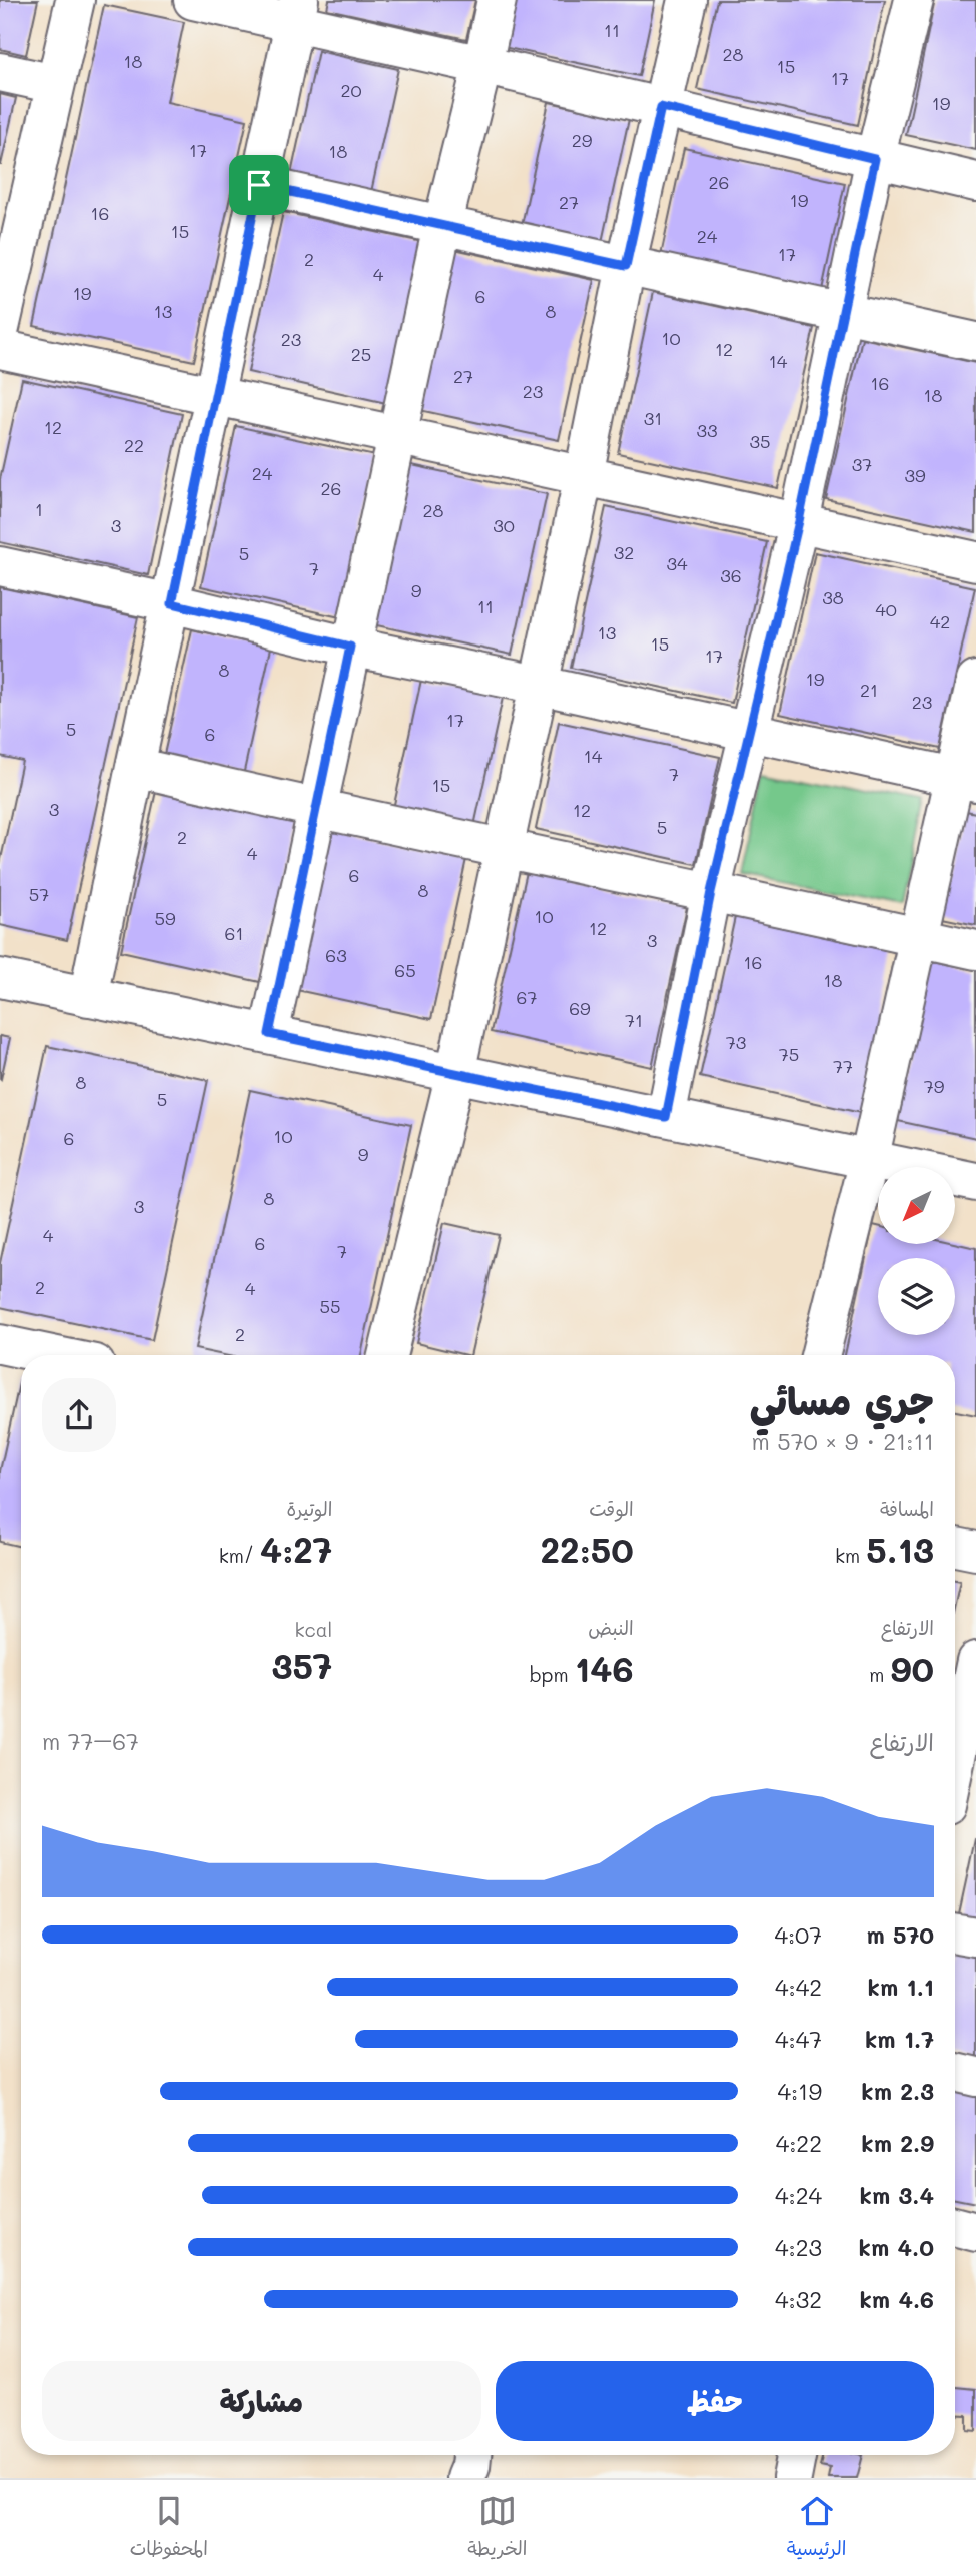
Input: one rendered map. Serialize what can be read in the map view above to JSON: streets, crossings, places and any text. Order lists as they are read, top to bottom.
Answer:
{
  "house_numbers": [
    "11",
    "28",
    "18",
    "15",
    "17",
    "20",
    "19",
    "29",
    "17",
    "18",
    "26",
    "19",
    "27",
    "16",
    "15",
    "24",
    "17",
    "2",
    "4",
    "19",
    "6",
    "13",
    "8",
    "10",
    "23",
    "12",
    "25",
    "14",
    "27",
    "16",
    "23",
    "18",
    "31",
    "12",
    "33",
    "35",
    "22",
    "37",
    "24",
    "39",
    "26",
    "1",
    "28",
    "3",
    "30",
    "32",
    "5",
    "34",
    "7",
    "36",
    "9",
    "38",
    "11",
    "40",
    "42",
    "13",
    "15",
    "17",
    "8",
    "19",
    "21",
    "23",
    "17",
    "5",
    "6",
    "14",
    "7",
    "15",
    "3",
    "12",
    "5",
    "2",
    "4",
    "6",
    "8",
    "57",
    "10",
    "59",
    "12",
    "61",
    "3",
    "63",
    "16",
    "65",
    "18",
    "67",
    "69",
    "71",
    "73",
    "75",
    "77",
    "8",
    "79",
    "5",
    "10",
    "6",
    "9",
    "8",
    "3",
    "4",
    "6",
    "7",
    "2",
    "4",
    "55",
    "2"
  ],
  "north": "bottom left",
  "page": {
    "heading": ["جري مسائي", "21:11 · 9 × 570 m"],
    "stats": [
      ["المسافة", "5.13 km"],
      ["الوقت", "22:50"],
      ["الوتيرة", "4:27 /km"],
      ["الارتفاع", "90 m"],
      ["النبض", "146 bpm"],
      ["kcal", "357"]
    ],
    "chart": ["الارتفاع", "67–77 m"],
    "list": [
      {
        "name": "570 m",
        "note": "4:07"
      },
      {
        "name": "1.1 km",
        "note": "4:42"
      },
      {
        "name": "1.7 km",
        "note": "4:47"
      },
      {
        "name": "2.3 km",
        "note": "4:19"
      },
      {
        "name": "2.9 km",
        "note": "4:22"
      },
      {
        "name": "3.4 km",
        "note": "4:24"
      },
      {
        "name": "4.0 km",
        "note": "4:23"
      },
      {
        "name": "4.6 km",
        "note": "4:32"
      }
    ],
    "buttons": ["حفظ", "مشاركة"],
    "tabs": ["الرئيسية", "الخريطة", "المحفوظات"]
  }
}
